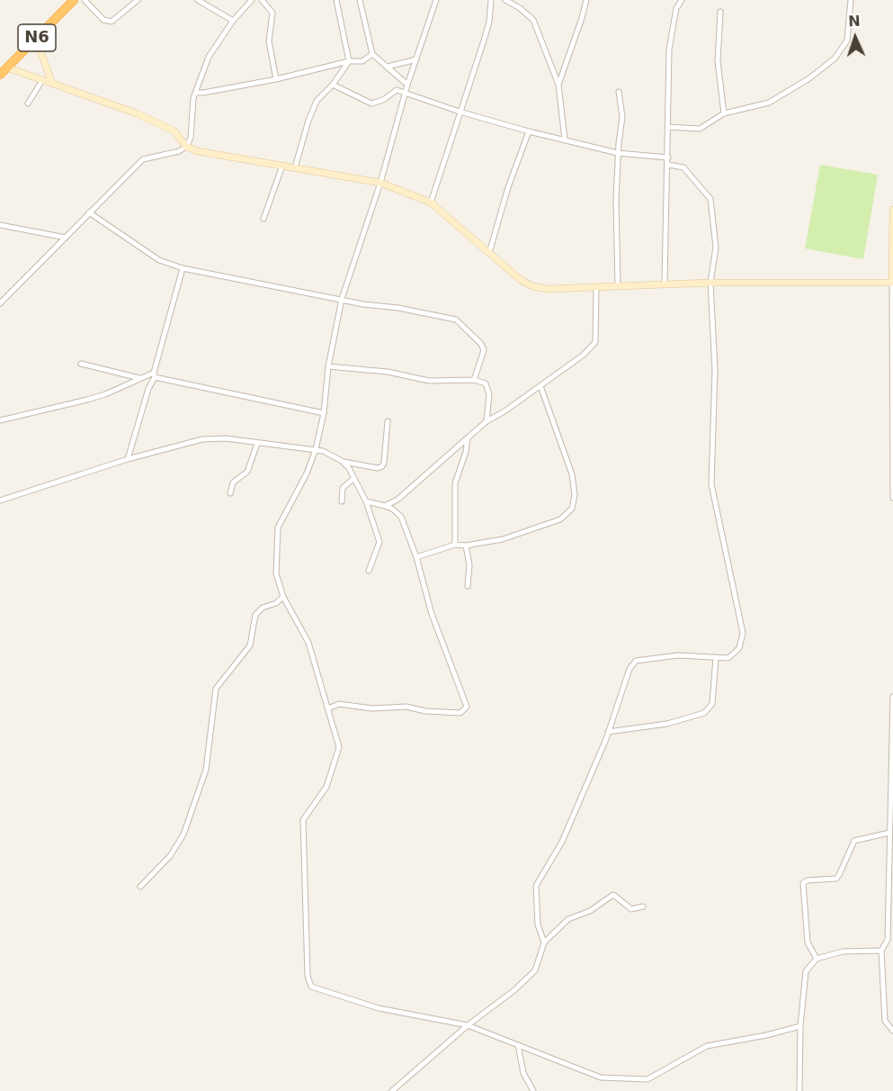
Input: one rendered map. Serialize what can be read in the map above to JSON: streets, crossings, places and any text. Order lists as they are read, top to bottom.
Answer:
{
  "streets": {
    "highway": ["N6"]
  },
  "north": "top"
}
